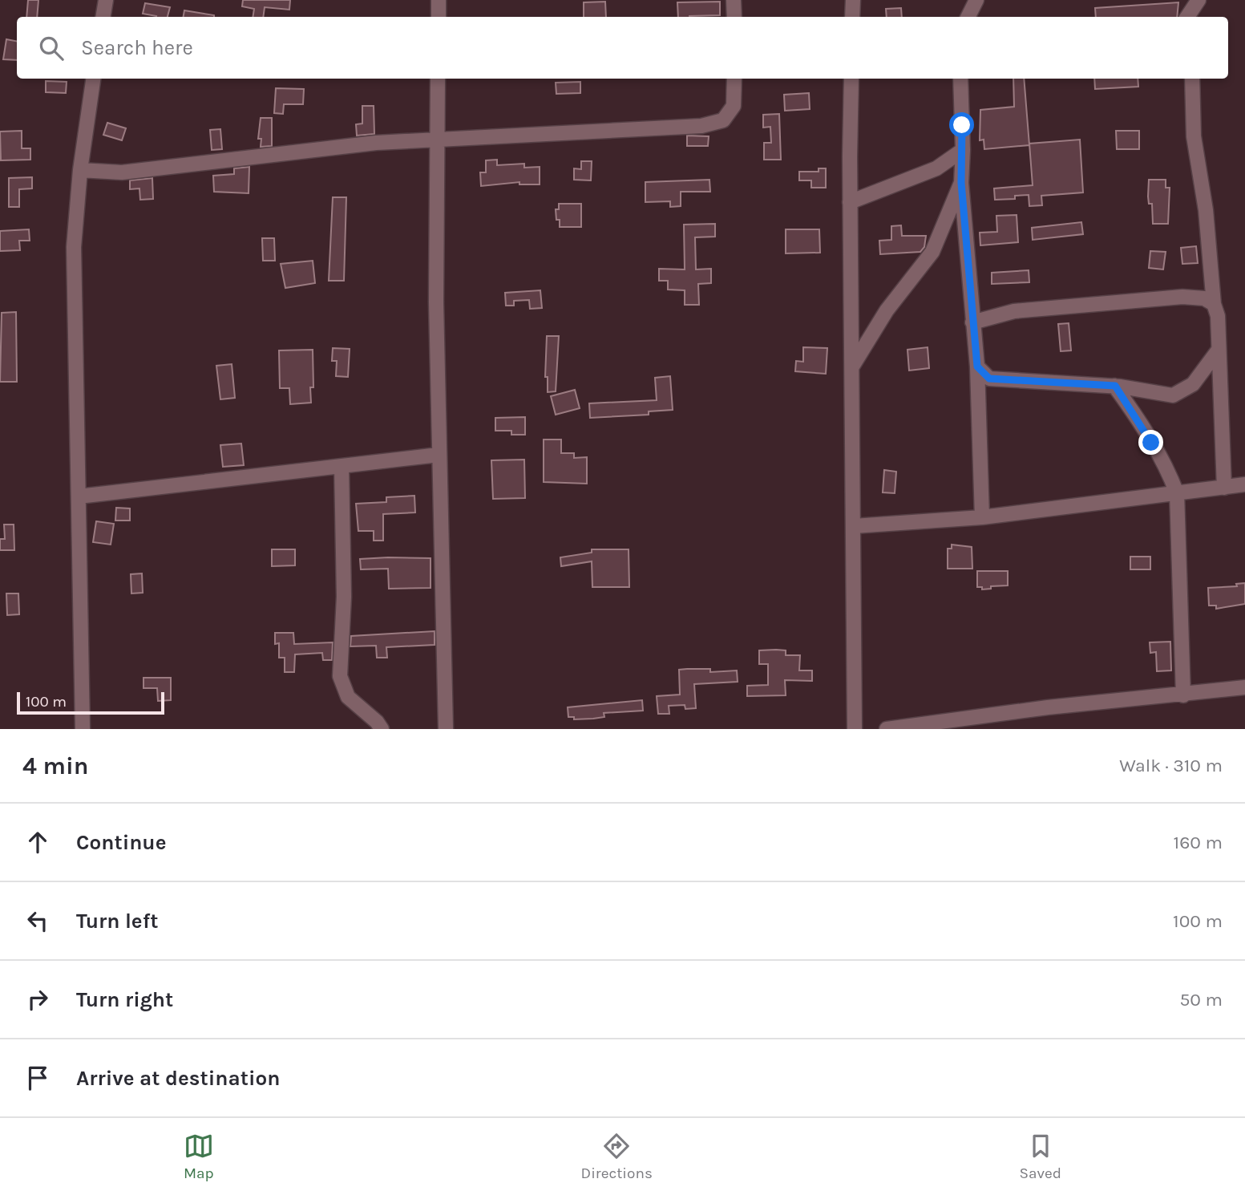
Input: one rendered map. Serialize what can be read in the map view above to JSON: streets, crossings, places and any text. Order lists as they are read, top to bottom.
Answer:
{
  "scale_bar": "100 m",
  "page": {
    "search": "Search here",
    "scale": "100 m",
    "heading": ["4 min", "Walk · 310 m"],
    "list": [
      ["Continue", "160 m"],
      ["Turn left", "100 m"],
      ["Turn right", "50 m"],
      "Arrive at destination"
    ],
    "nav": ["Map", "Directions", "Saved"]
  }
}
